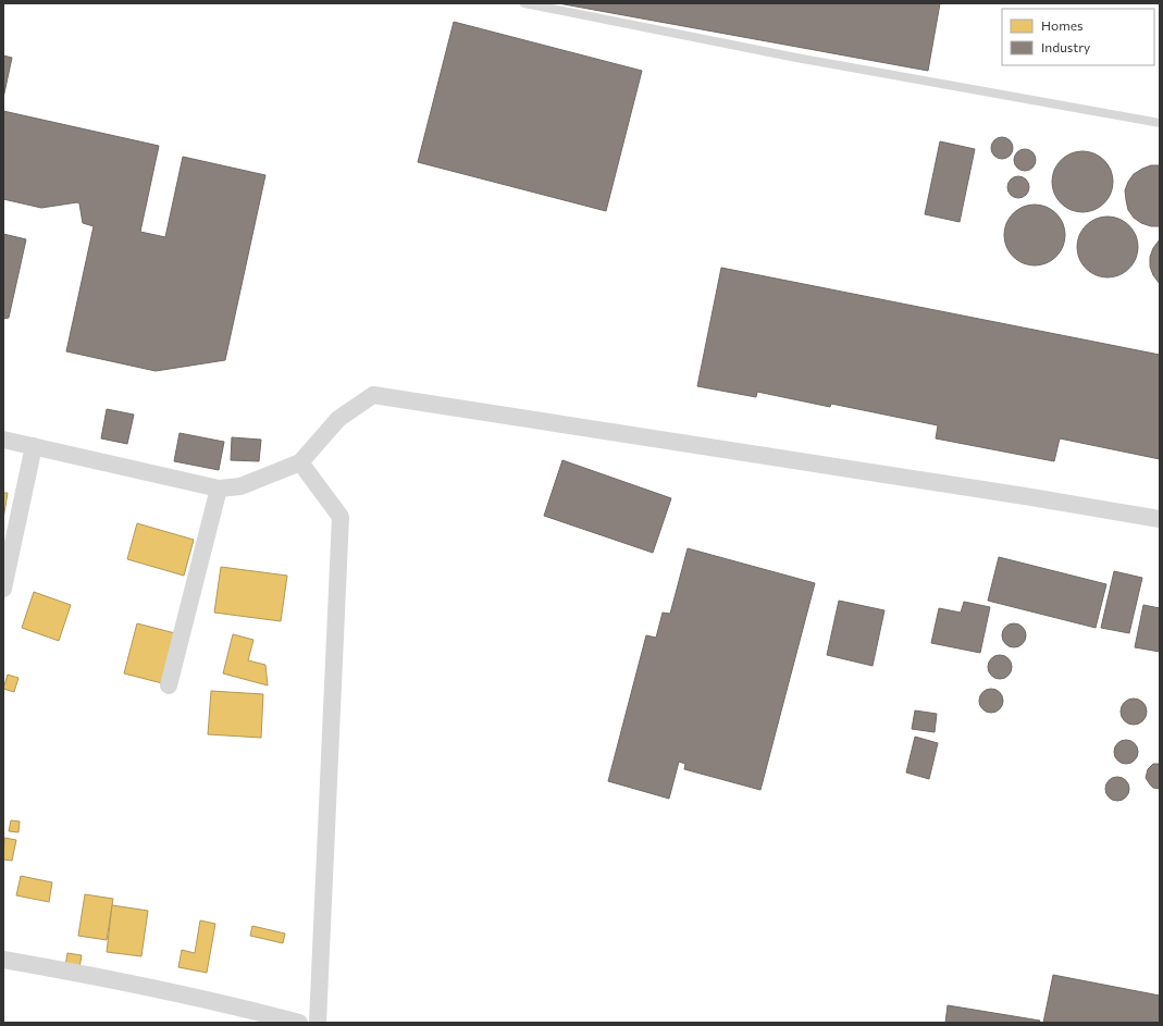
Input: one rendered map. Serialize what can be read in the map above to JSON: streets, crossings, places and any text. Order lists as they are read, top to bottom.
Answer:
{
  "legend": ["Homes", "Industry"]
}
